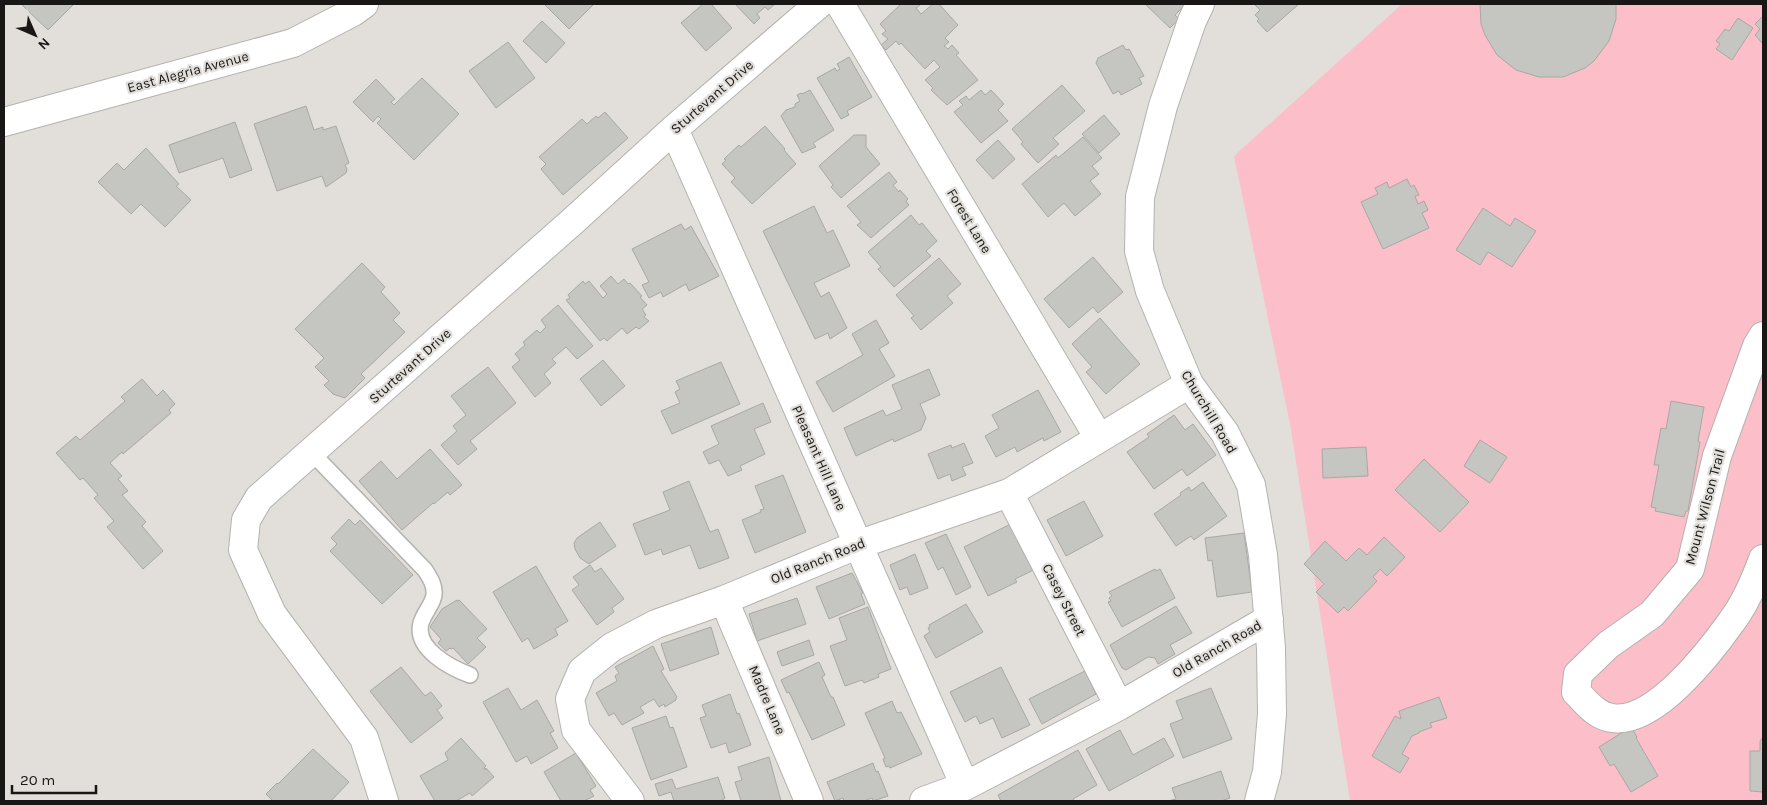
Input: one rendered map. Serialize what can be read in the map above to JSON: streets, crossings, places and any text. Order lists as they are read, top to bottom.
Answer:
{
  "streets": {
    "street": [
      "East Alegria Avenue",
      "Sturtevant Drive",
      "Forest Lane",
      "Churchill Road",
      "Pleasant Hill Lane",
      "Mount Wilson Trail",
      "Old Ranch Road",
      "Casey Street",
      "Madre Lane"
    ]
  },
  "crossings": [
    ["Sturtevant Drive", "Pleasant Hill Lane"],
    ["Forest Lane", "Old Ranch Road"],
    ["Churchill Road", "Old Ranch Road"],
    ["Pleasant Hill Lane", "Old Ranch Road"],
    ["Old Ranch Road", "Casey Street"],
    ["Old Ranch Road", "Madre Lane"]
  ],
  "scale_bar": "20 m",
  "north": "bottom right"
}
